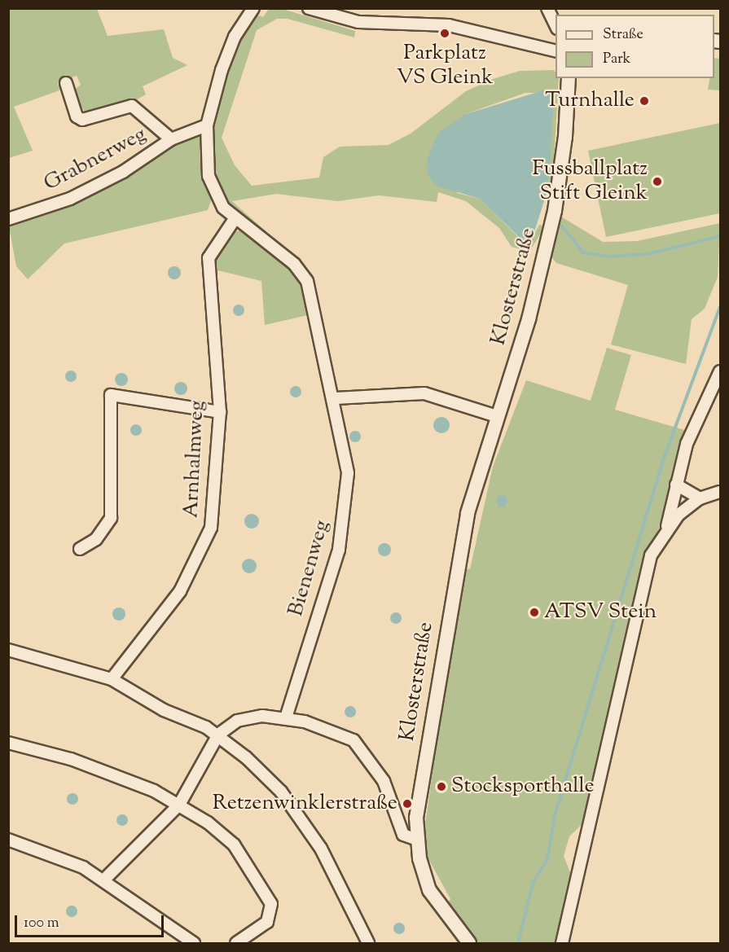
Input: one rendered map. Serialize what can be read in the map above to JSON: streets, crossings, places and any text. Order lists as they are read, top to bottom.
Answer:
{
  "streets": {
    "street": [
      "Grabnerweg",
      "Klosterstraße",
      "Arnhalmweg",
      "Bienenweg"
    ]
  },
  "crossings": [
    ["Grabnerweg", "Bienenweg"],
    ["Arnhalmweg", "Bienenweg"]
  ],
  "places": [
    "Parkplatz VS Gleink",
    "Turnhalle",
    "Fussballplatz Stift Gleink",
    "ATSV Stein",
    "Stocksporthalle",
    "Retzenwinklerstraße"
  ],
  "legend": ["Straße", "Park"],
  "scale_bar": "100 m"
}
